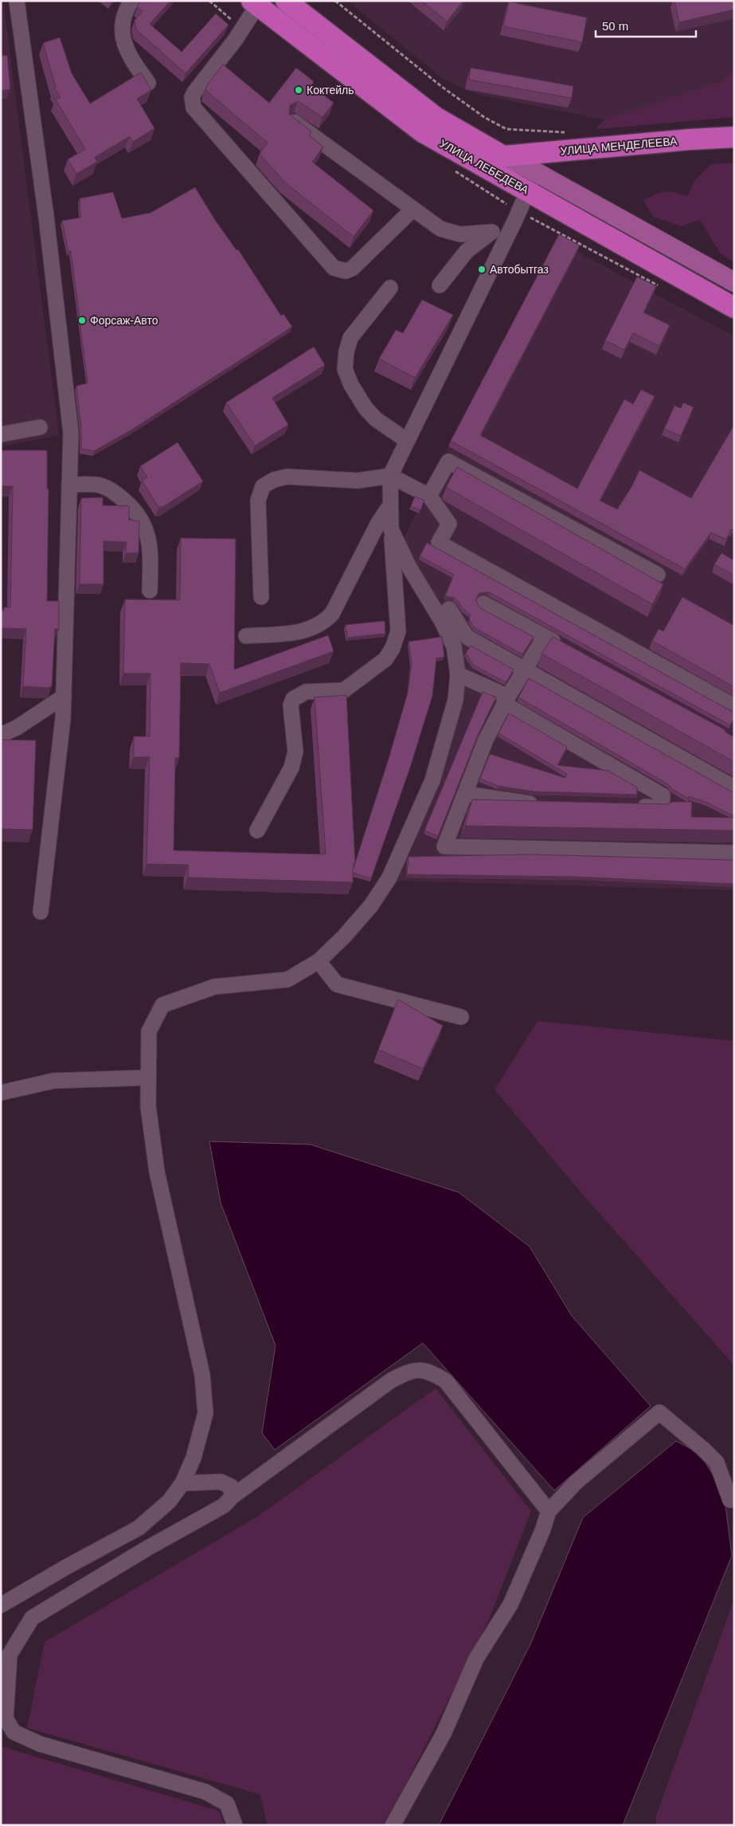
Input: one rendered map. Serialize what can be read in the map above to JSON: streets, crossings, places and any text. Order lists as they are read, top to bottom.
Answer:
{
  "streets": {
    "highway": ["УЛИЦА МЕНДЕЛЕЕВА", "УЛИЦА ЛЕБЕДЕВА"]
  },
  "crossings": [
    ["УЛИЦА МЕНДЕЛЕЕВА", "УЛИЦА ЛЕБЕДЕВА"]
  ],
  "places": ["Коктейль", "Автобытгаз", "Форсаж-Авто"],
  "scale_bar": "50 m"
}
